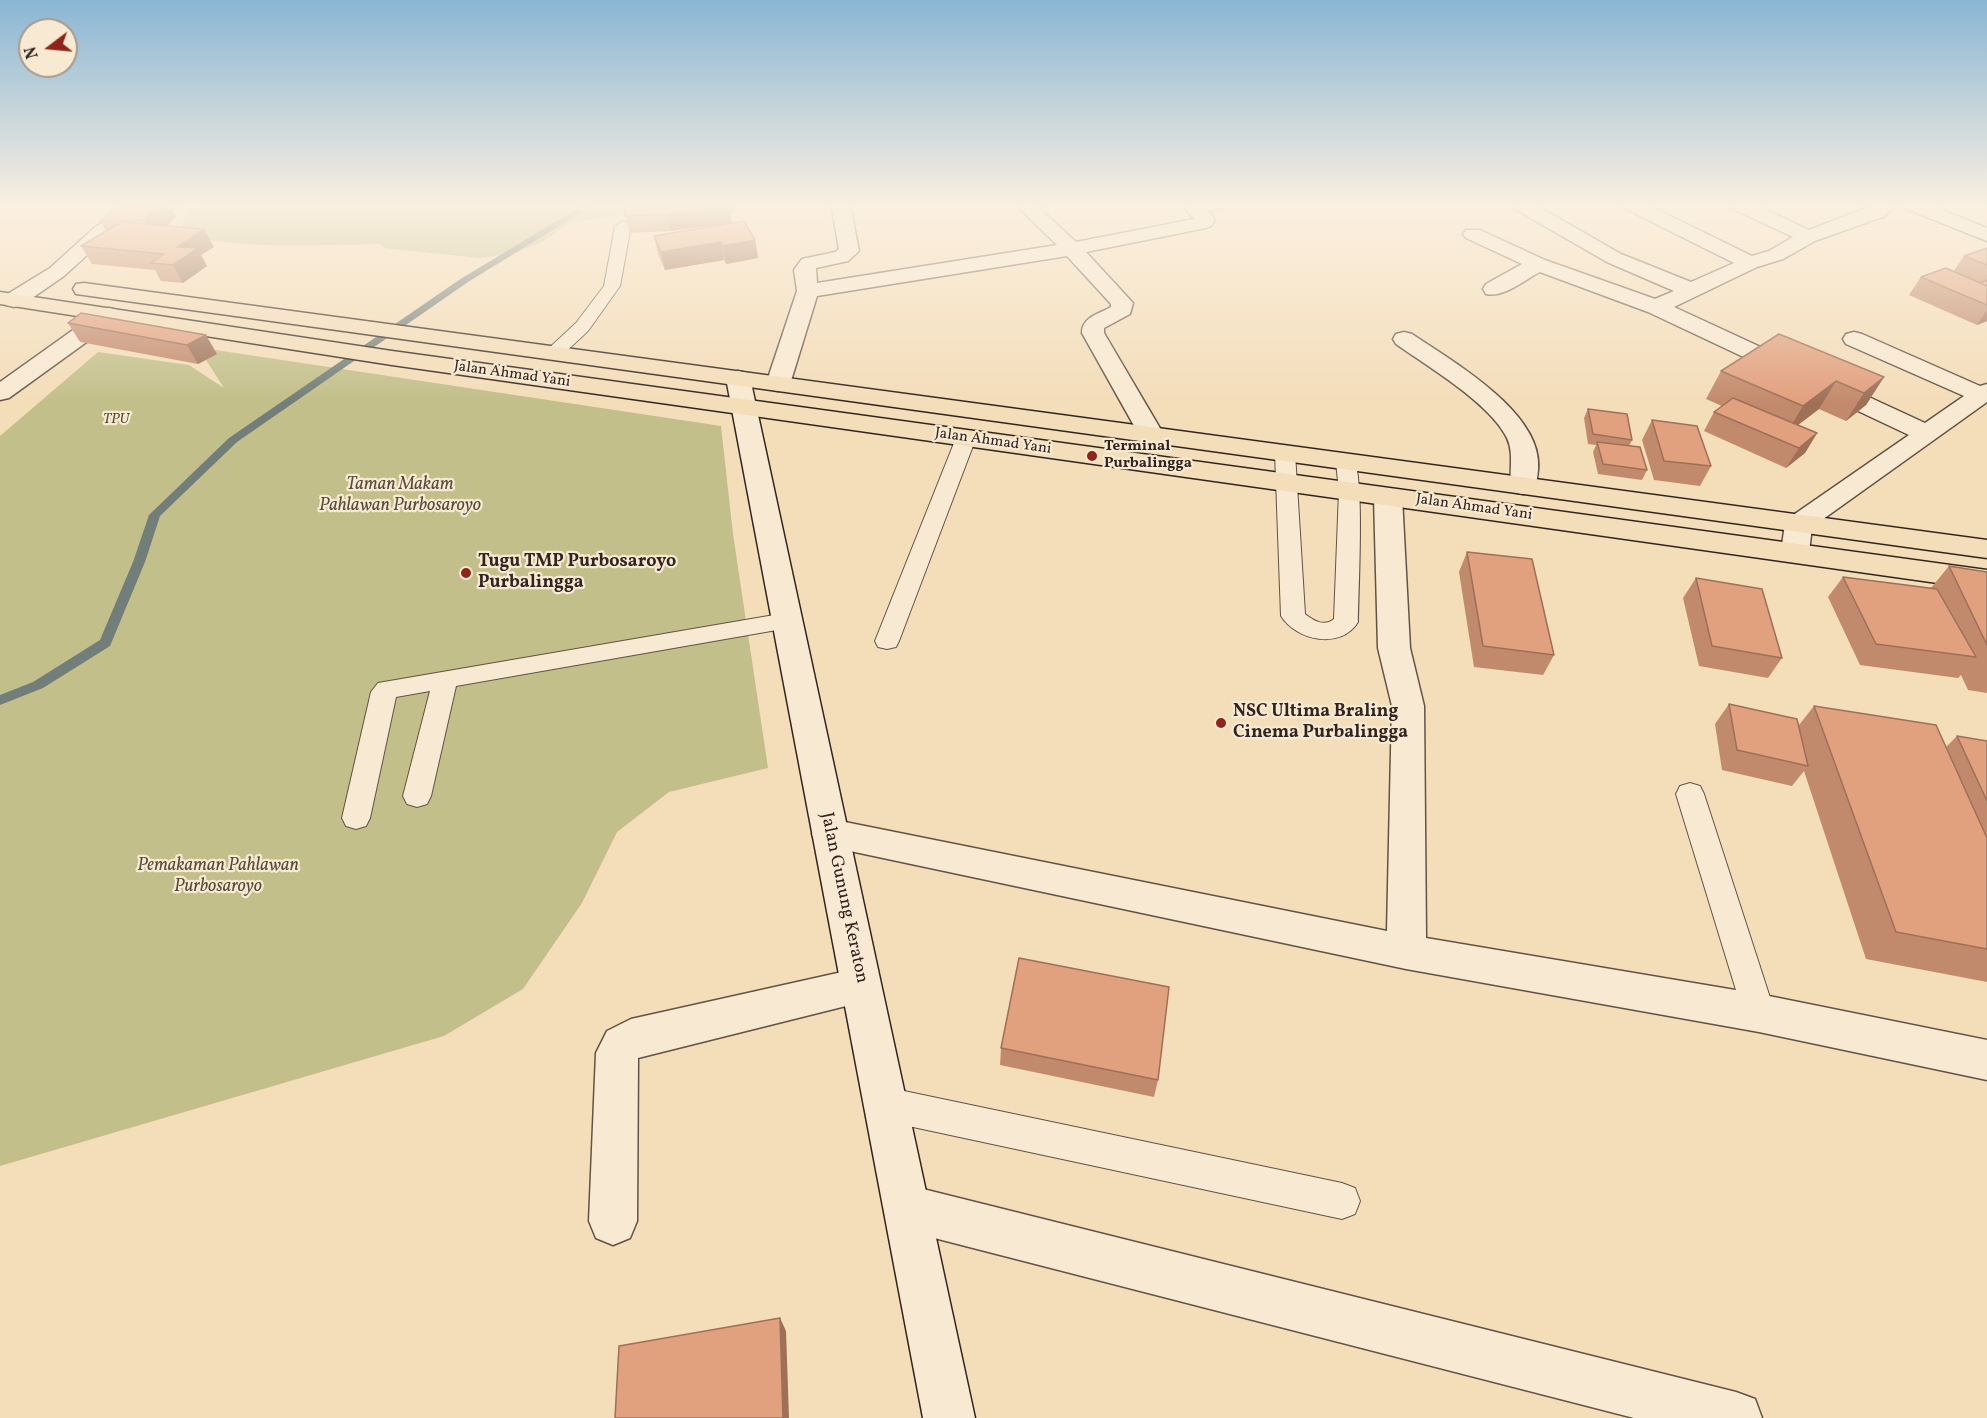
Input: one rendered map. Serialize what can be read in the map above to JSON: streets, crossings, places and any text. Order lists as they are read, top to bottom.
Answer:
{
  "streets": {
    "main road": ["Jalan Ahmad Yani"],
    "street": ["Jalan Gunung Keraton"]
  },
  "crossings": [
    ["Jalan Ahmad Yani", "Jalan Gunung Keraton"]
  ],
  "parks": ["TPU", "Taman Makam Pahlawan Purbosaroyo", "Pemakaman Pahlawan Purbosaroyo"],
  "places": ["Terminal Purbalingga", "Tugu TMP Purbosaroyo Purbalingga", "NSC Ultima Braling Cinema Purbalingga"],
  "north": "left"
}
